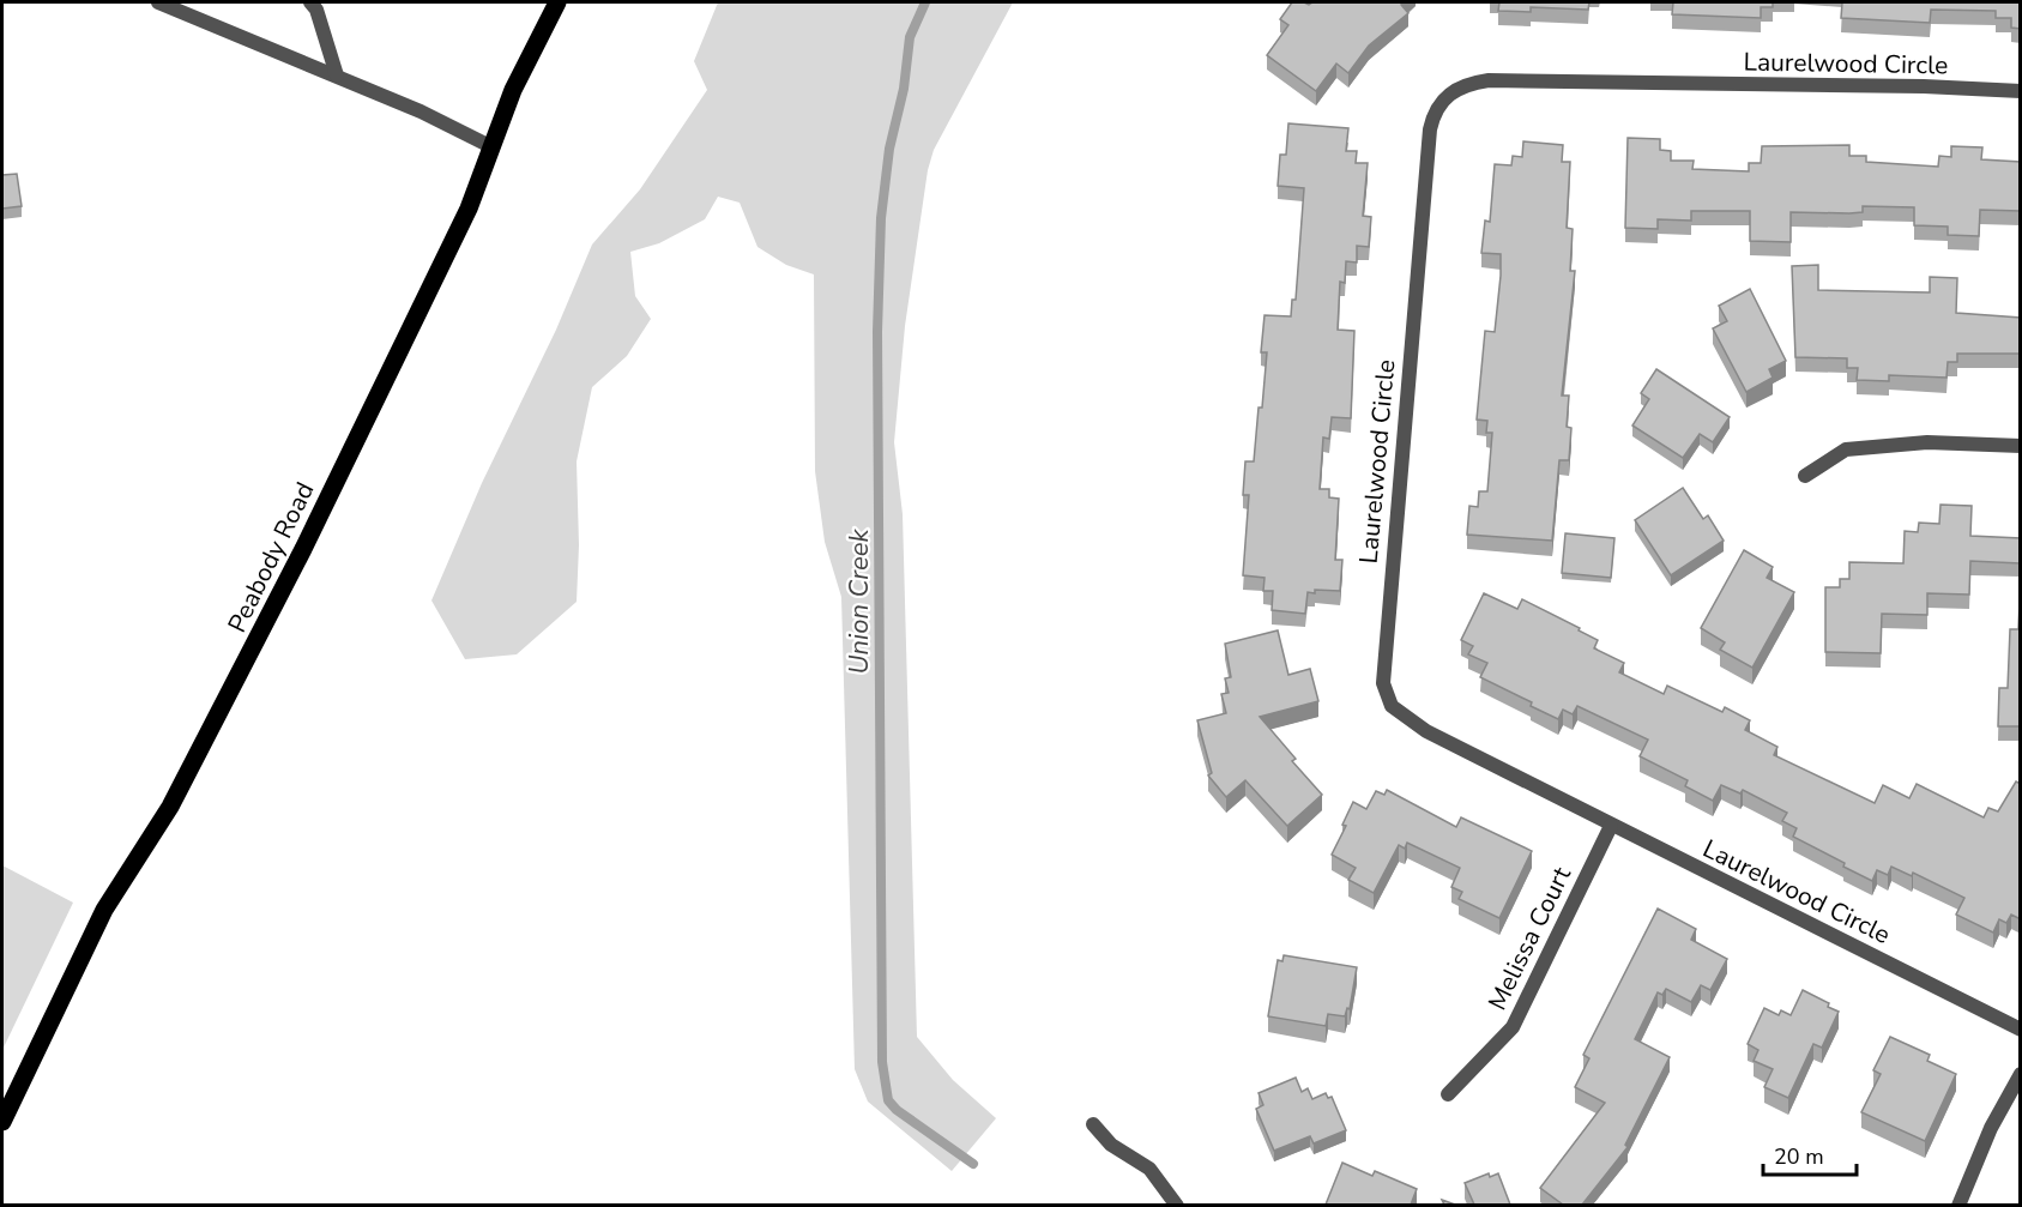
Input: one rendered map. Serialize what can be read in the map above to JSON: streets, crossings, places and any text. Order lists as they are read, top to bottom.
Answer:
{
  "streets": {
    "main road": ["Peabody Road"],
    "street": ["Laurelwood Circle", "Melissa Court"]
  },
  "crossings": [
    ["Laurelwood Circle", "Melissa Court"]
  ],
  "water": ["Union Creek"],
  "scale_bar": "20 m"
}
